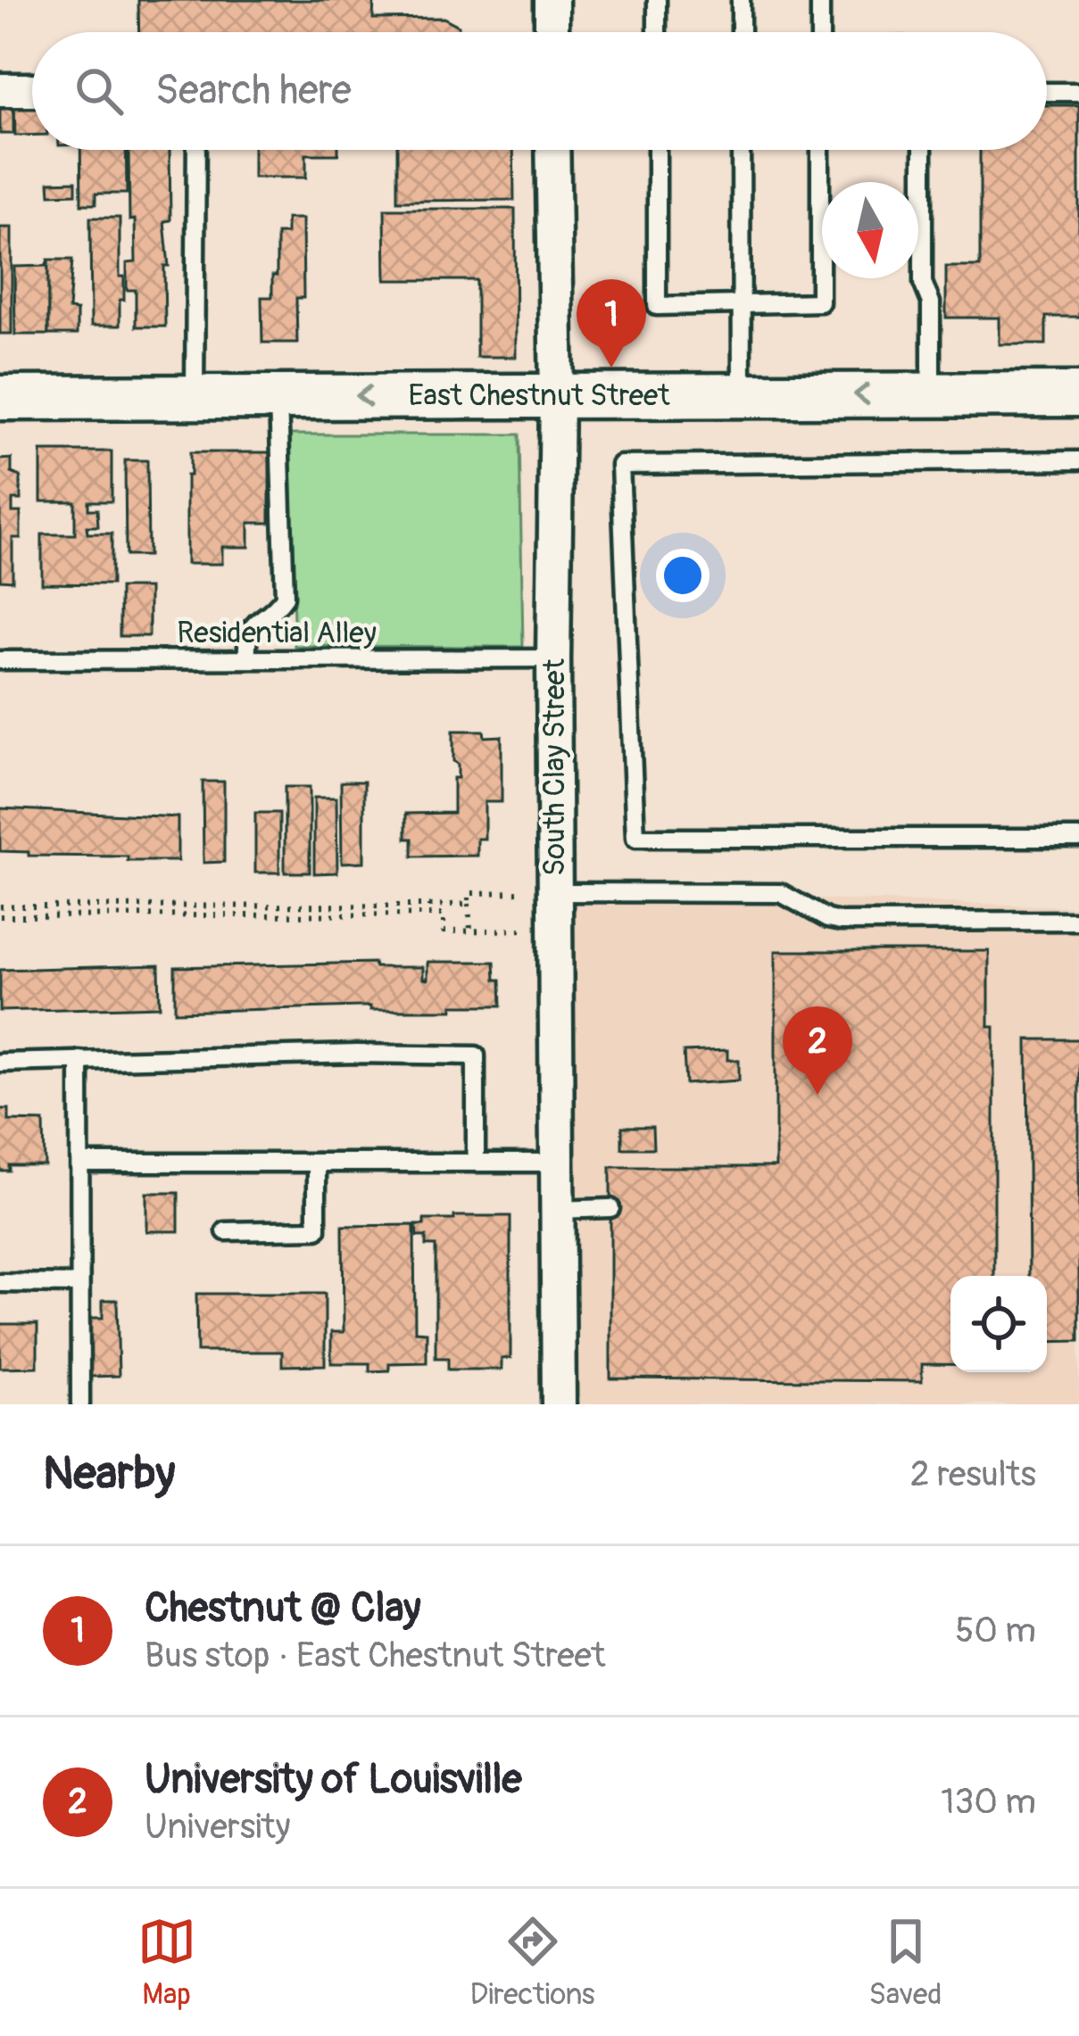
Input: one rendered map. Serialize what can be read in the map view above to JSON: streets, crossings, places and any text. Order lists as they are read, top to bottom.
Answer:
{
  "streets": {
    "street": ["East Chestnut Street", "South Clay Street"],
    "lane": ["Residential Alley"]
  },
  "crossings": [
    ["East Chestnut Street", "South Clay Street"],
    ["Residential Alley", "South Clay Street"]
  ],
  "one_way": ["East Chestnut Street"],
  "north": "bottom",
  "page": {
    "search": "Search here",
    "pins": ["1", "2"],
    "heading": ["Nearby", "2 results"],
    "list": [
      {
        "mark": "1",
        "name": "Chestnut @ Clay",
        "note": "Bus stop · East Chestnut Street",
        "value": "50 m"
      },
      {
        "mark": "2",
        "name": "University of Louisville",
        "note": "University",
        "value": "130 m"
      }
    ],
    "nav": ["Map", "Directions", "Saved"]
  }
}
